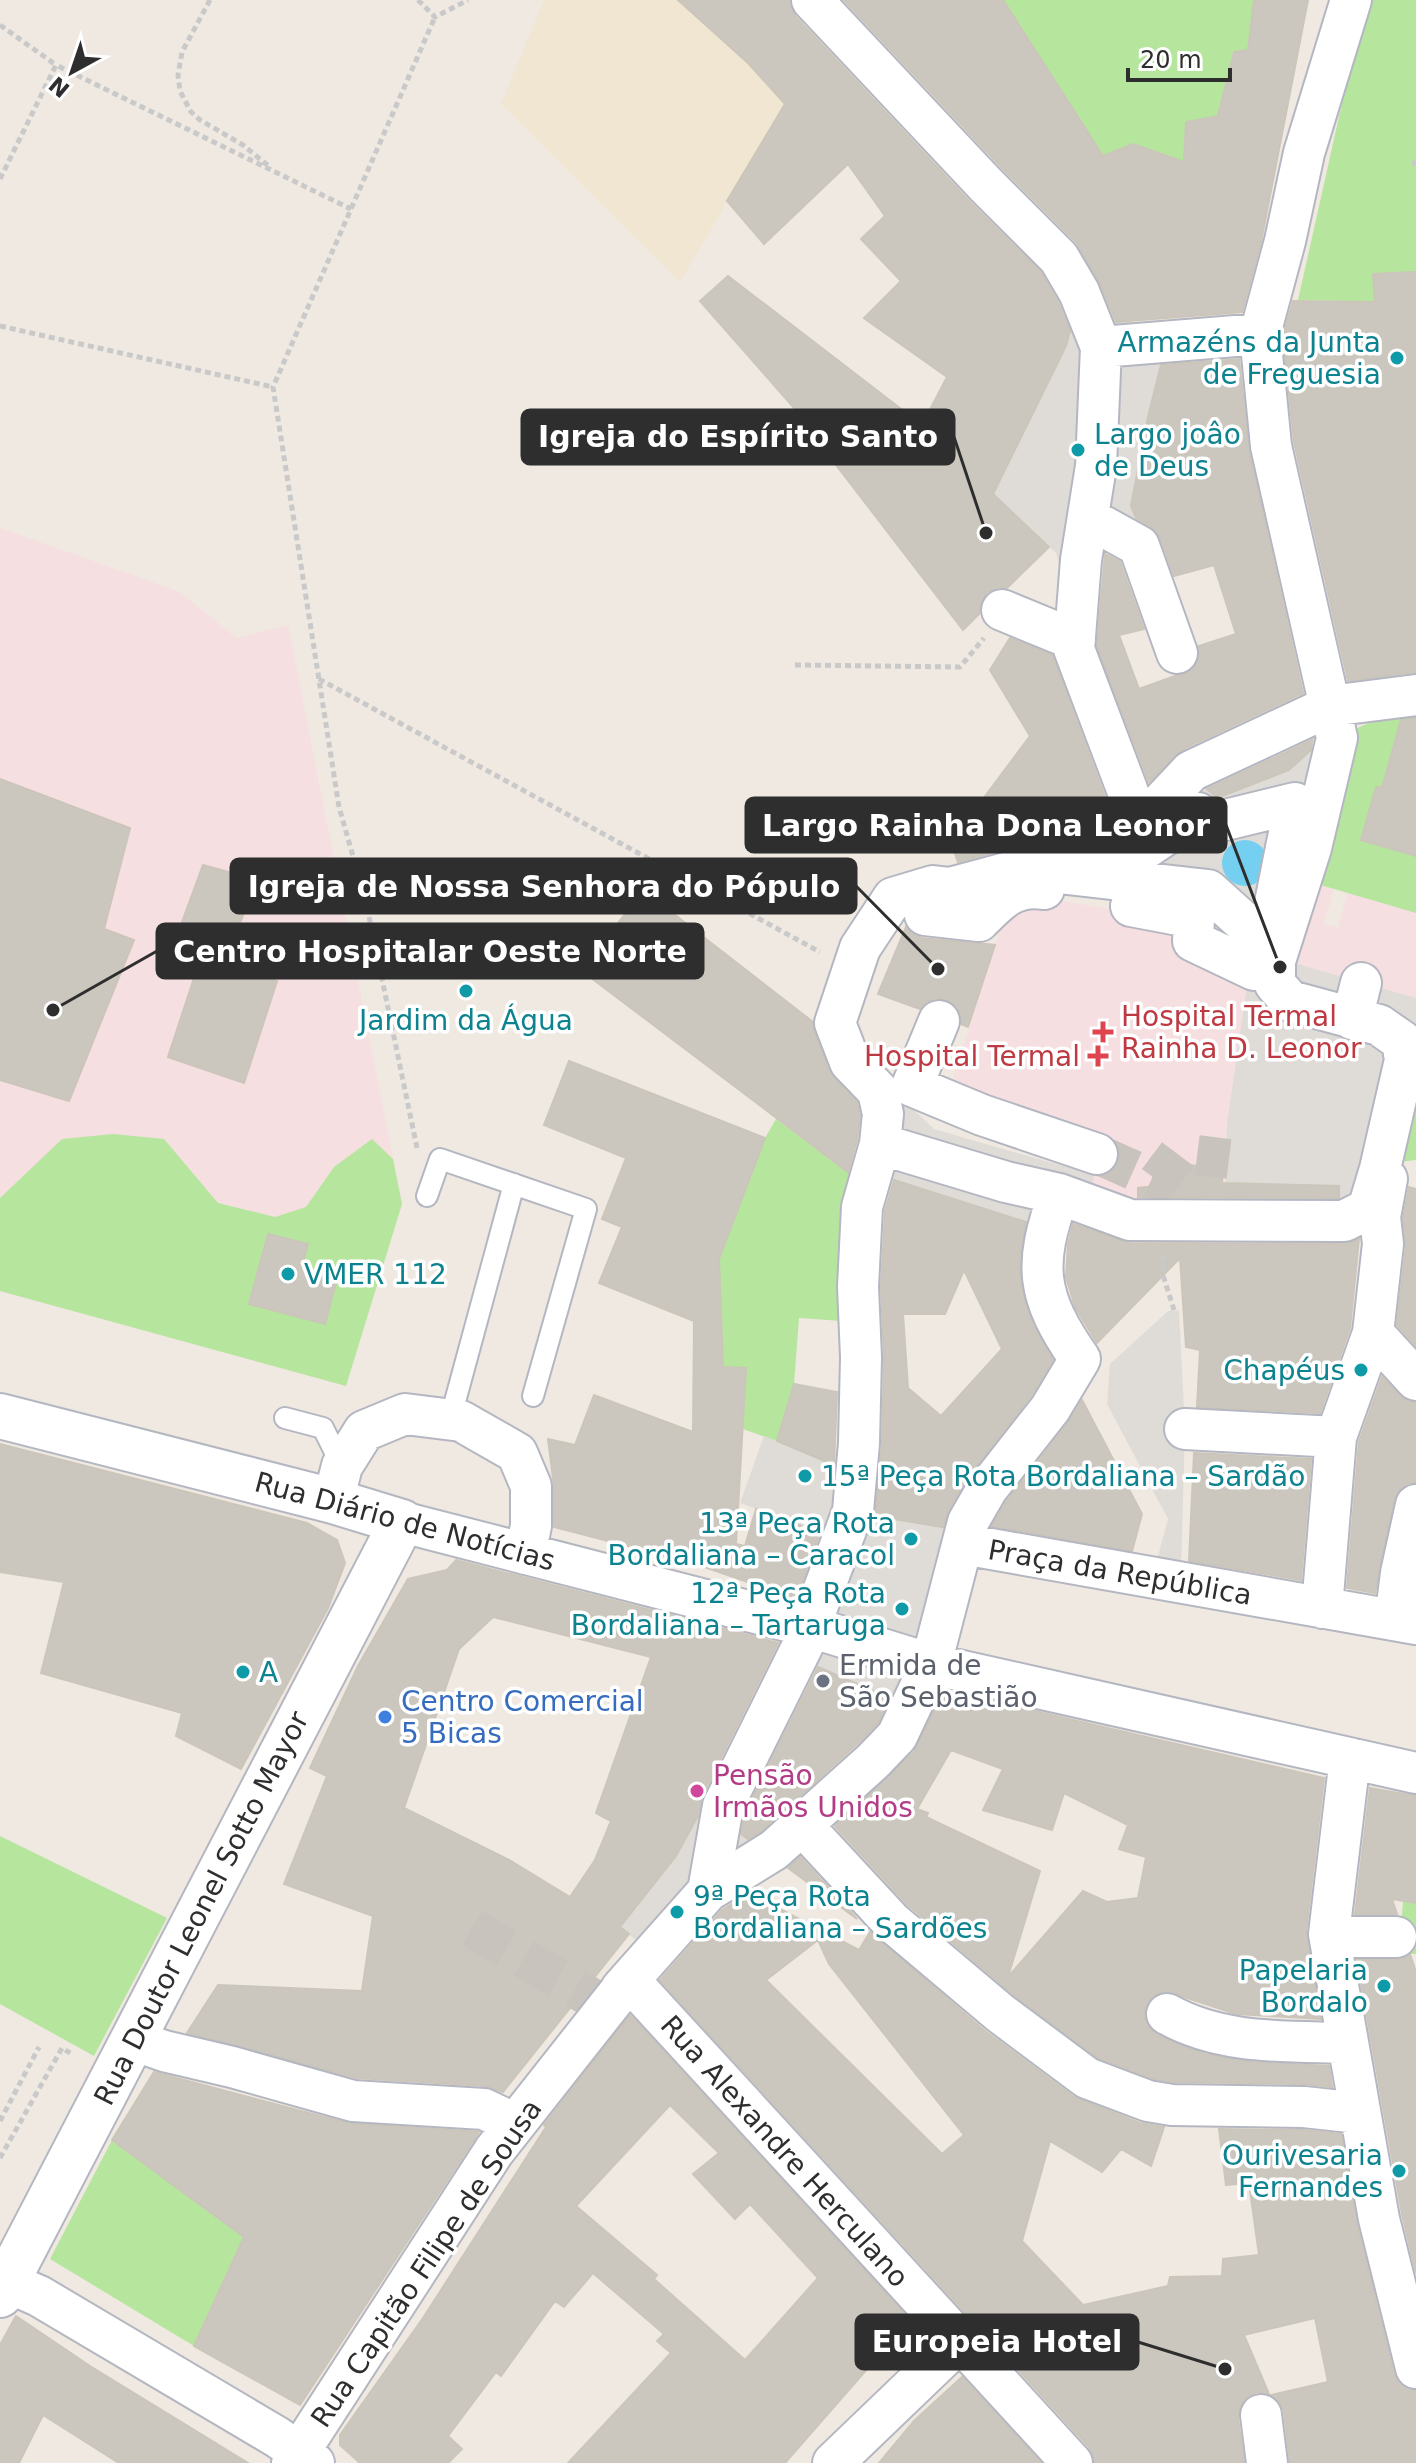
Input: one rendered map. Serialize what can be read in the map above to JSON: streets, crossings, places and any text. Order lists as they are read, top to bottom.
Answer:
{
  "streets": {
    "main road": ["Rua Diário de Notícias", "Rua Doutor Leonel Sotto Mayor"],
    "street": ["Praça da República", "Rua Alexandre Herculano", "Rua Capitão Filipe de Sousa"]
  },
  "crossings": [
    ["Rua Diário de Notícias", "Praça da República"],
    ["Rua Diário de Notícias", "Rua Doutor Leonel Sotto Mayor"],
    ["Praça da República", "Rua Capitão Filipe de Sousa"],
    ["Rua Alexandre Herculano", "Rua Capitão Filipe de Sousa"]
  ],
  "places": {
    "other": [
      "Armazéns da Junta de Freguesia",
      "Largo joâo de Deus",
      "Igreja do Espírito Santo",
      "Largo Rainha Dona Leonor",
      "Igreja de Nossa Senhora do Pópulo",
      "Jardim da Água",
      "Centro Hospitalar Oeste Norte",
      "VMER 112",
      "Chapéus",
      "15ª Peça Rota Bordaliana – Sardão",
      "13ª Peça Rota Bordaliana – Caracol",
      "12ª Peça Rota Bordaliana – Tartaruga",
      "A",
      "Ermida de São Sebastião",
      "Centro Comercial 5 Bicas",
      "Pensão Irmãos Unidos",
      "9ª Peça Rota Bordaliana – Sardões",
      "Papelaria Bordalo",
      "Ourivesaria Fernandes",
      "Europeia Hotel"
    ],
    "health": ["Hospital Termal Rainha D. Leonor", "Hospital Termal"]
  },
  "scale_bar": "20 m",
  "north": "bottom left"
}
